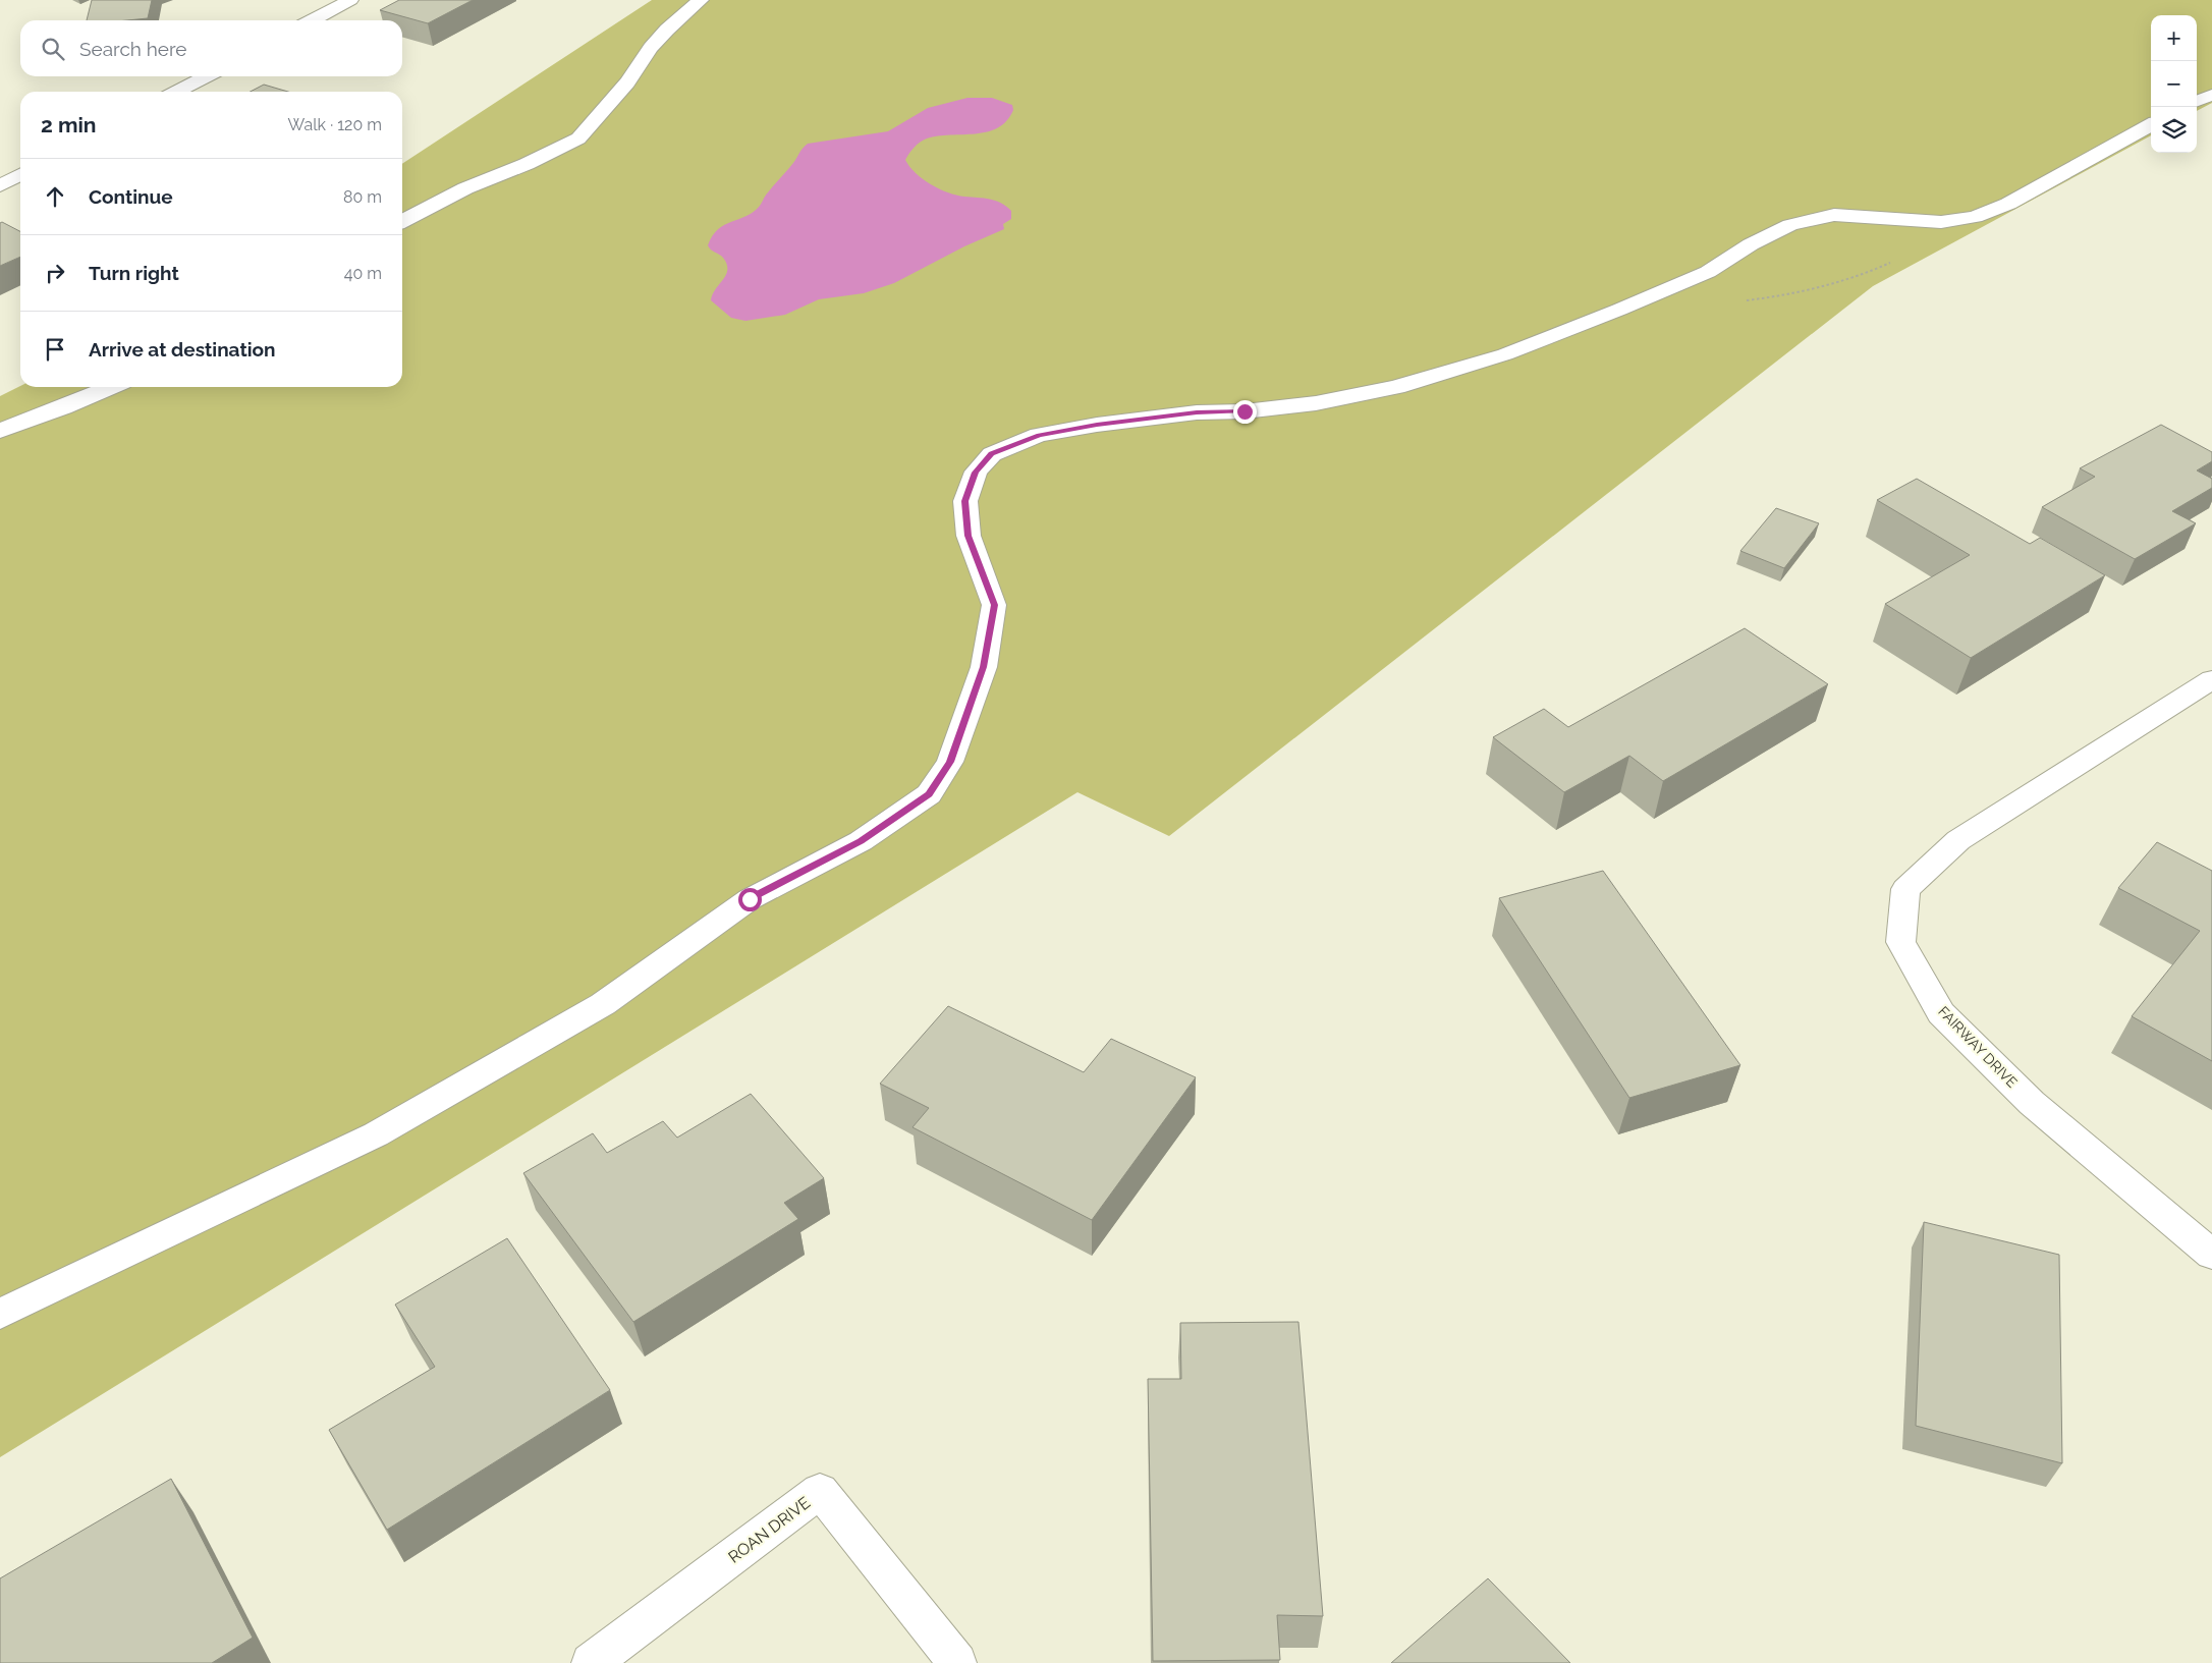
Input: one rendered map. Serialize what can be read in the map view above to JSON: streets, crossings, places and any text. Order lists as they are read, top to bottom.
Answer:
{
  "streets": {
    "street": ["FAIRWAY DRIVE", "ROAN DRIVE"]
  },
  "page": {
    "map_buttons": ["+", "−"],
    "search": "Search here",
    "heading": ["2 min", "Walk · 120 m"],
    "list": [
      ["Continue", "80 m"],
      ["Turn right", "40 m"],
      "Arrive at destination"
    ]
  }
}
